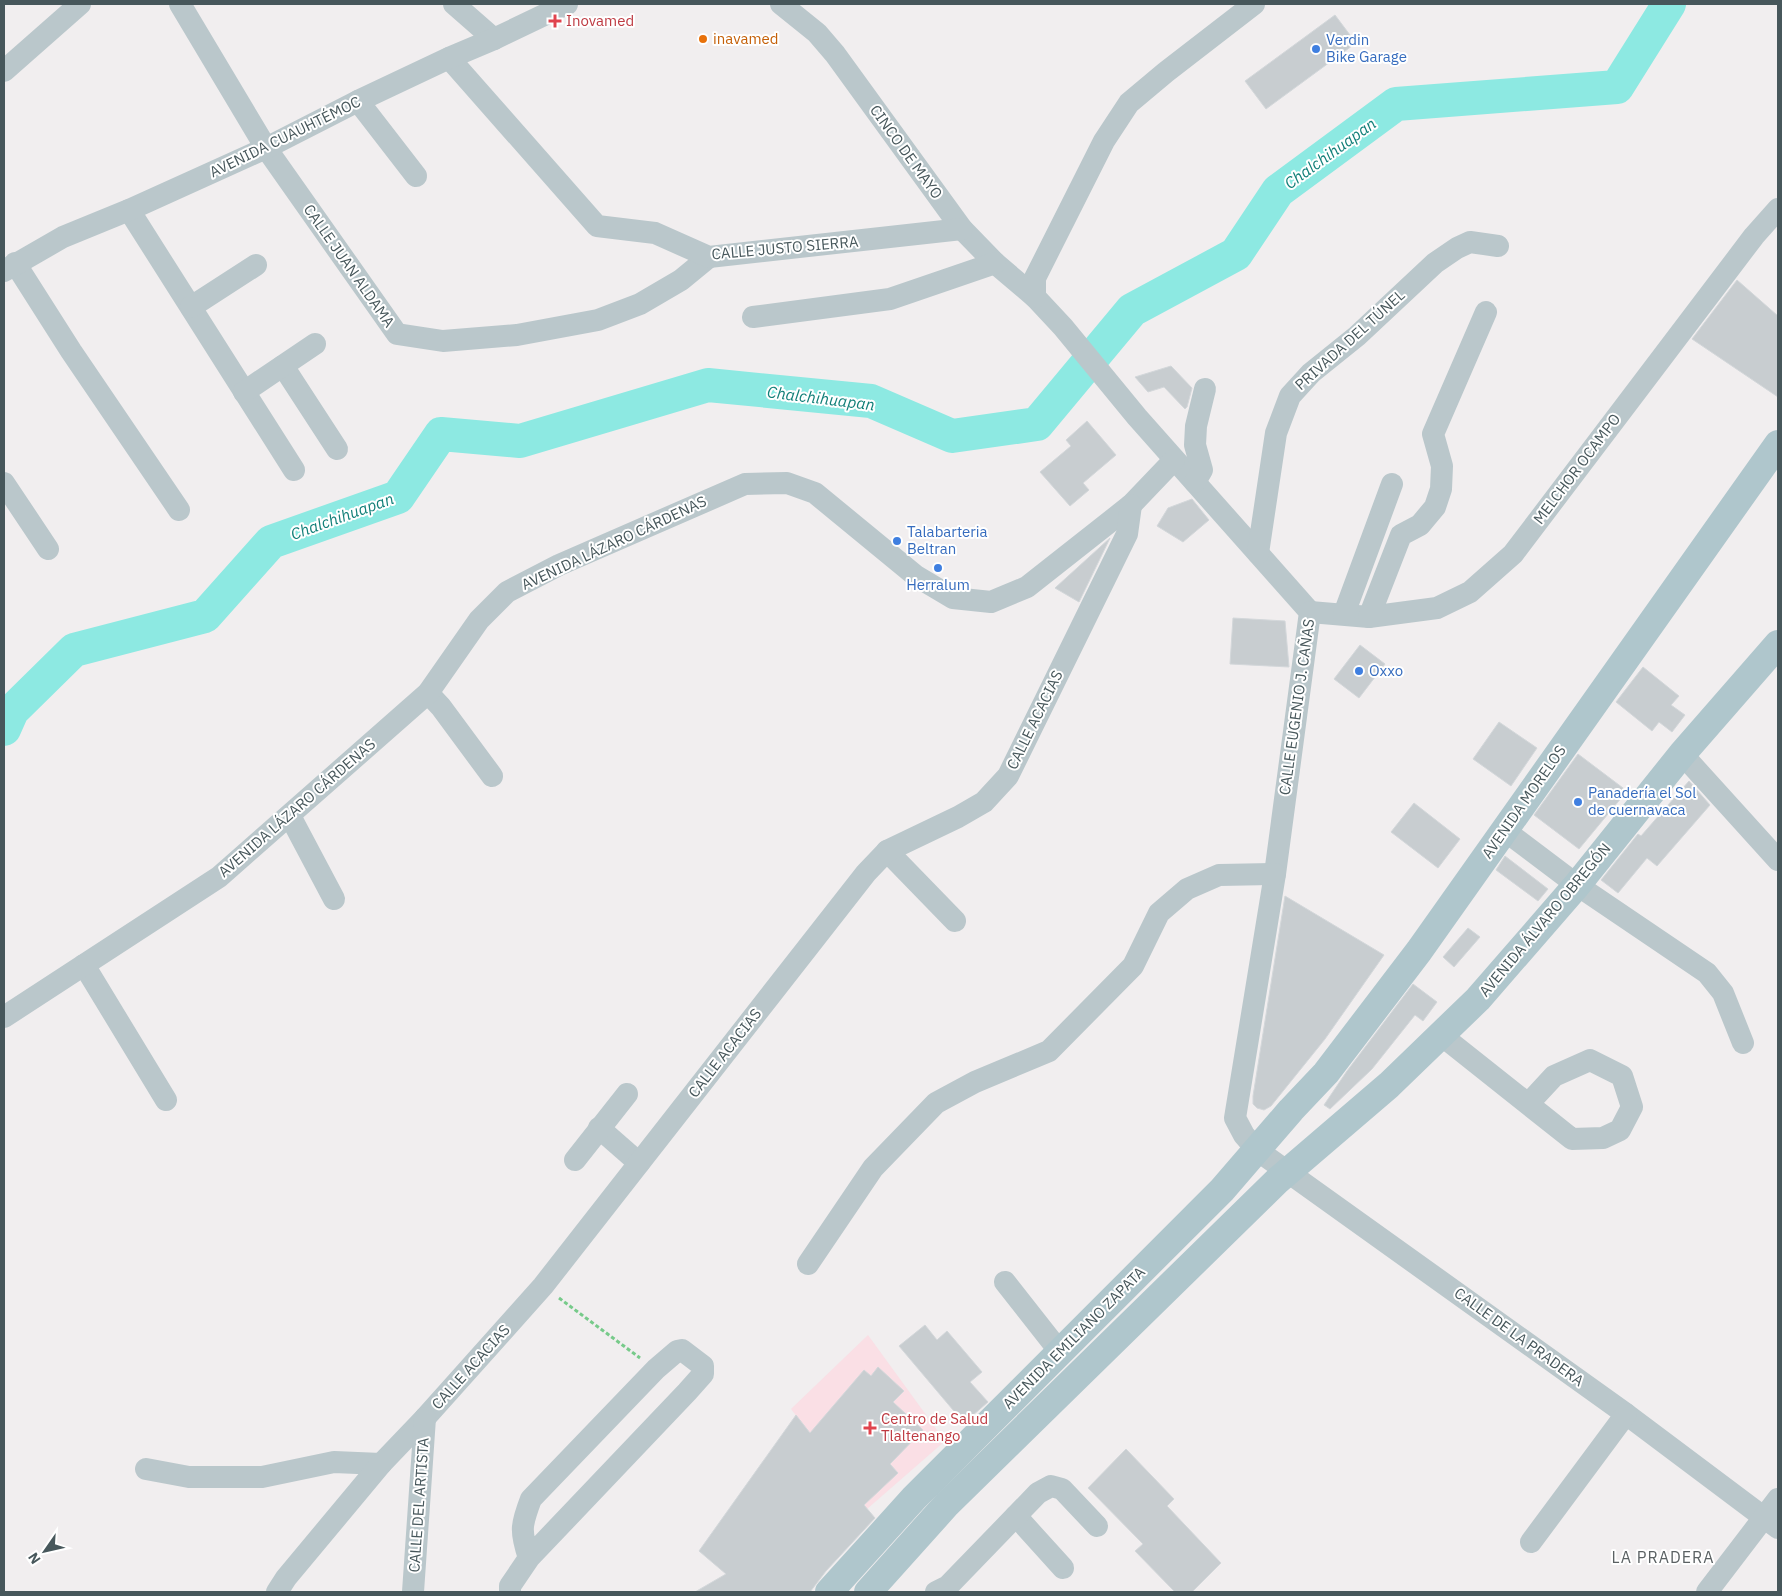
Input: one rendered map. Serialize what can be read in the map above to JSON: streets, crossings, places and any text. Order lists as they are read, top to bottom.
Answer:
{
  "streets": {
    "main road": ["AVENIDA MORELOS", "AVENIDA ÁLVARO OBREGÓN", "AVENIDA EMILIANO ZAPATA"],
    "street": [
      "AVENIDA CUAUHTÉMOC",
      "CINCO DE MAYO",
      "CALLE JUSTO SIERRA",
      "CALLE JUAN ALDAMA",
      "PRIVADA DEL TÚNEL",
      "MELCHOR OCAMPO",
      "AVENIDA LÁZARO CÁRDENAS",
      "CALLE EUGENIO J. CAÑAS",
      "CALLE ACACIAS",
      "CALLE DE LA PRADERA",
      "CALLE DEL ARTISTA"
    ]
  },
  "crossings": [
    ["AVENIDA CUAUHTÉMOC", "CALLE JUSTO SIERRA"],
    ["AVENIDA CUAUHTÉMOC", "CALLE JUAN ALDAMA"],
    ["CINCO DE MAYO", "CALLE JUSTO SIERRA"],
    ["CINCO DE MAYO", "CALLE EUGENIO J. CAÑAS"],
    ["CALLE JUSTO SIERRA", "CALLE JUAN ALDAMA"],
    ["PRIVADA DEL TÚNEL", "CALLE EUGENIO J. CAÑAS"],
    ["MELCHOR OCAMPO", "CALLE EUGENIO J. CAÑAS"],
    ["AVENIDA LÁZARO CÁRDENAS", "CALLE EUGENIO J. CAÑAS"],
    ["AVENIDA LÁZARO CÁRDENAS", "CALLE ACACIAS"],
    ["CALLE EUGENIO J. CAÑAS", "AVENIDA MORELOS"],
    ["CALLE EUGENIO J. CAÑAS", "CALLE DE LA PRADERA"],
    ["CALLE EUGENIO J. CAÑAS", "AVENIDA EMILIANO ZAPATA"],
    ["CALLE ACACIAS", "CALLE DEL ARTISTA"],
    ["AVENIDA MORELOS", "CALLE DE LA PRADERA"],
    ["AVENIDA MORELOS", "AVENIDA EMILIANO ZAPATA"],
    ["AVENIDA ÁLVARO OBREGÓN", "CALLE DE LA PRADERA"],
    ["AVENIDA ÁLVARO OBREGÓN", "AVENIDA EMILIANO ZAPATA"],
    ["CALLE DE LA PRADERA", "AVENIDA EMILIANO ZAPATA"]
  ],
  "districts": ["LA PRADERA"],
  "water": ["Chalchihuapan"],
  "places": {
    "health": ["Inovamed", "Centro de Salud Tlaltenango"],
    "other": [
      "inavamed",
      "Verdin Bike Garage",
      "Talabarteria Beltran",
      "Herralum",
      "Oxxo",
      "Panadería el Sol de cuernavaca"
    ]
  },
  "north": "bottom left"
}
